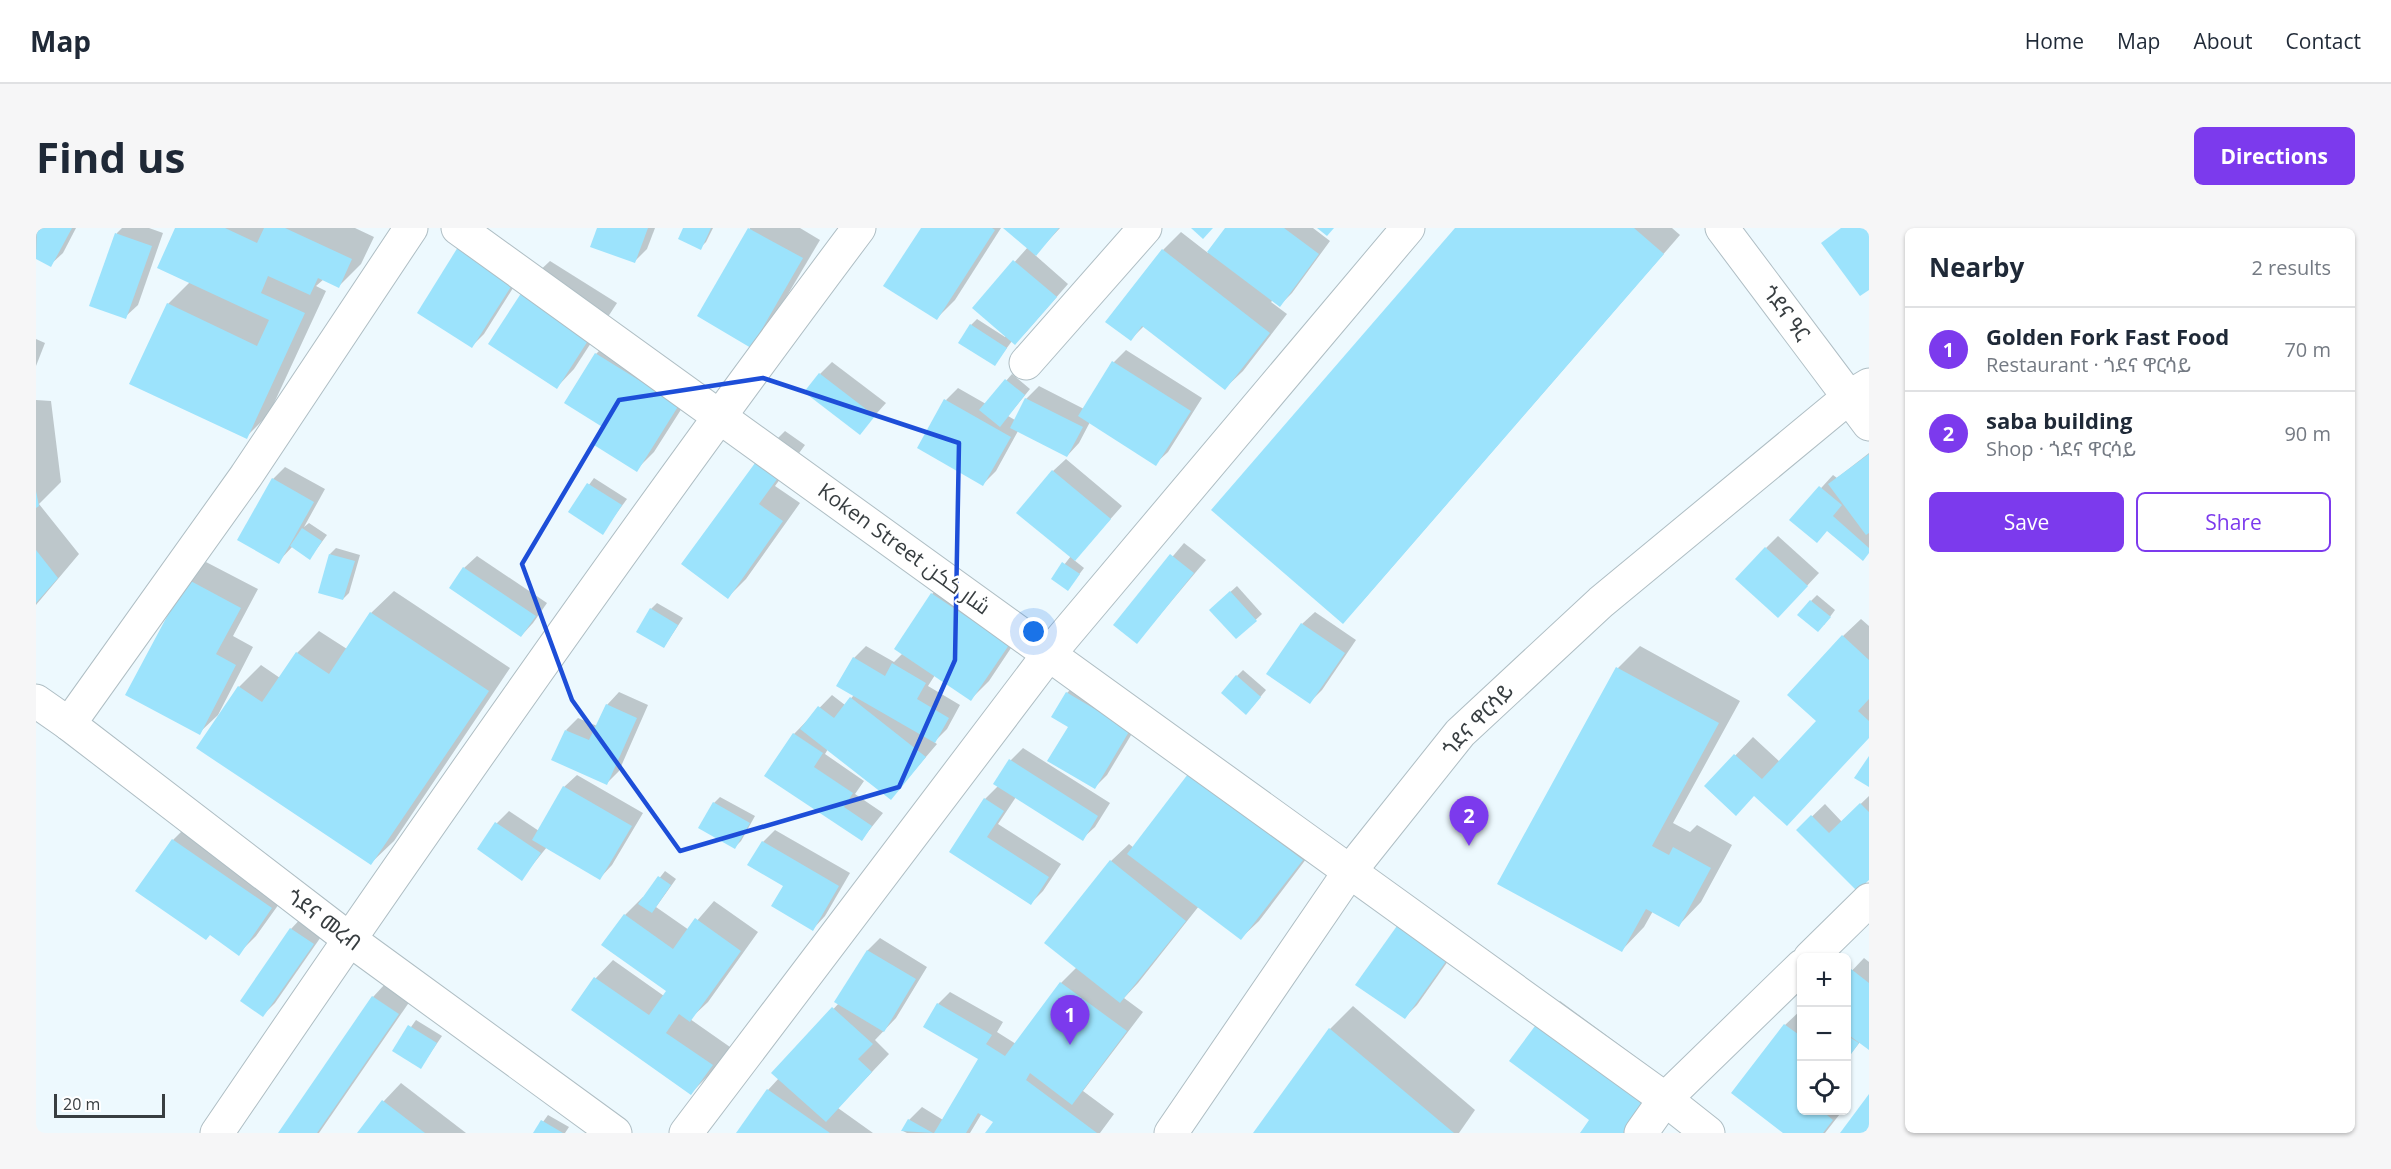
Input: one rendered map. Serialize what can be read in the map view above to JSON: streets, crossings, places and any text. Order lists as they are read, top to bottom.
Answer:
{
  "streets": {
    "street": [
      "ጎደና ዓር",
      "Koken Street شار ككن",
      "ጎደና ዋርሳይ",
      "ጎደና መረብ"
    ]
  },
  "crossings": [
    ["ጎደና ዓር", "ጎደና ዋርሳይ"],
    ["Koken Street شار ككن", "ጎደና ዋርሳይ"]
  ],
  "scale_bar": "20 m",
  "page": {
    "header": "Map",
    "nav": [
      "Home",
      "Map",
      "About",
      "Contact"
    ],
    "buttons": [
      "Directions",
      ["Save", "Share"]
    ],
    "title": "Find us",
    "heading": ["Nearby", "2 results"],
    "list": [
      {
        "mark": "1",
        "name": "Golden Fork Fast Food",
        "note": "Restaurant · ጎደና ዋርሳይ",
        "value": "70 m"
      },
      {
        "mark": "2",
        "name": "saba building",
        "note": "Shop · ጎደና ዋርሳይ",
        "value": "90 m"
      }
    ],
    "pins": ["2", "1"],
    "map_buttons": ["+", "−"],
    "scale": "20 m"
  }
}
